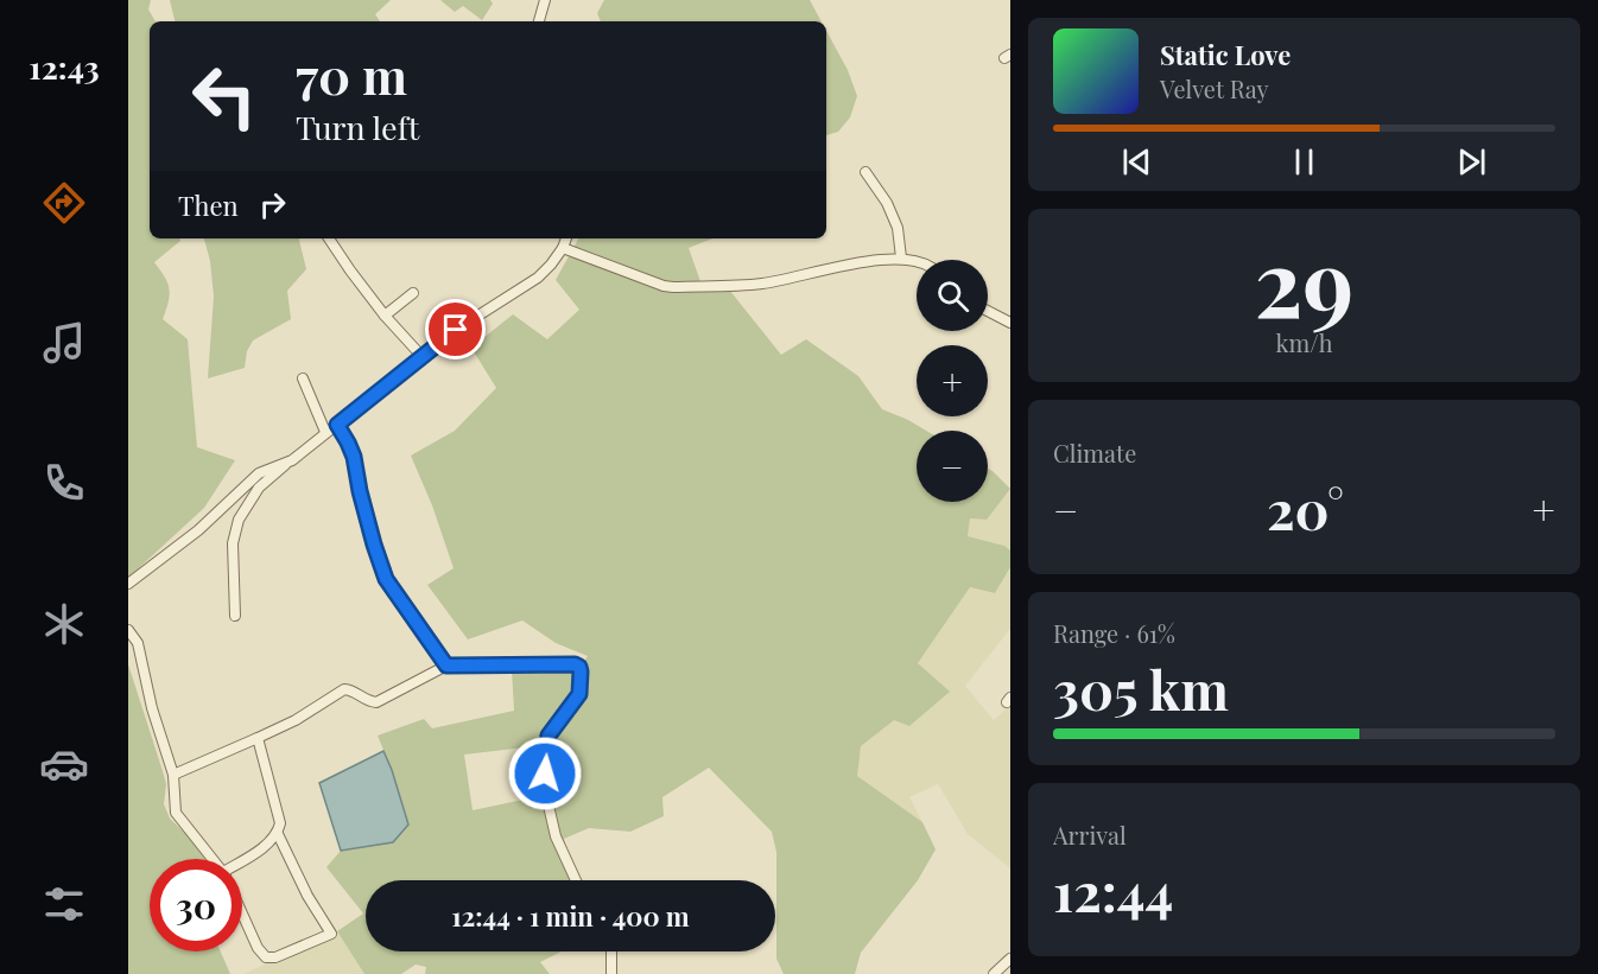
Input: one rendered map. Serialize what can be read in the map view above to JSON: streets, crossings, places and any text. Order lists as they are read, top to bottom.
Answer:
{
  "page": {
    "tabs": "12:43",
    "turn": ["70 m", "Turn left"],
    "song": ["Static Love", "Velvet Ray"],
    "then": "Then",
    "tile": [
      ["29", "km/h"],
      "Climate",
      ["Range · 61%", "305 km"],
      ["Arrival", "12:44"]
    ],
    "map_buttons": ["+", "−"],
    "heat": ["−", "20°", "+"],
    "limit": "30",
    "trip": "12:44 · 1 min · 400 m"
  }
}
